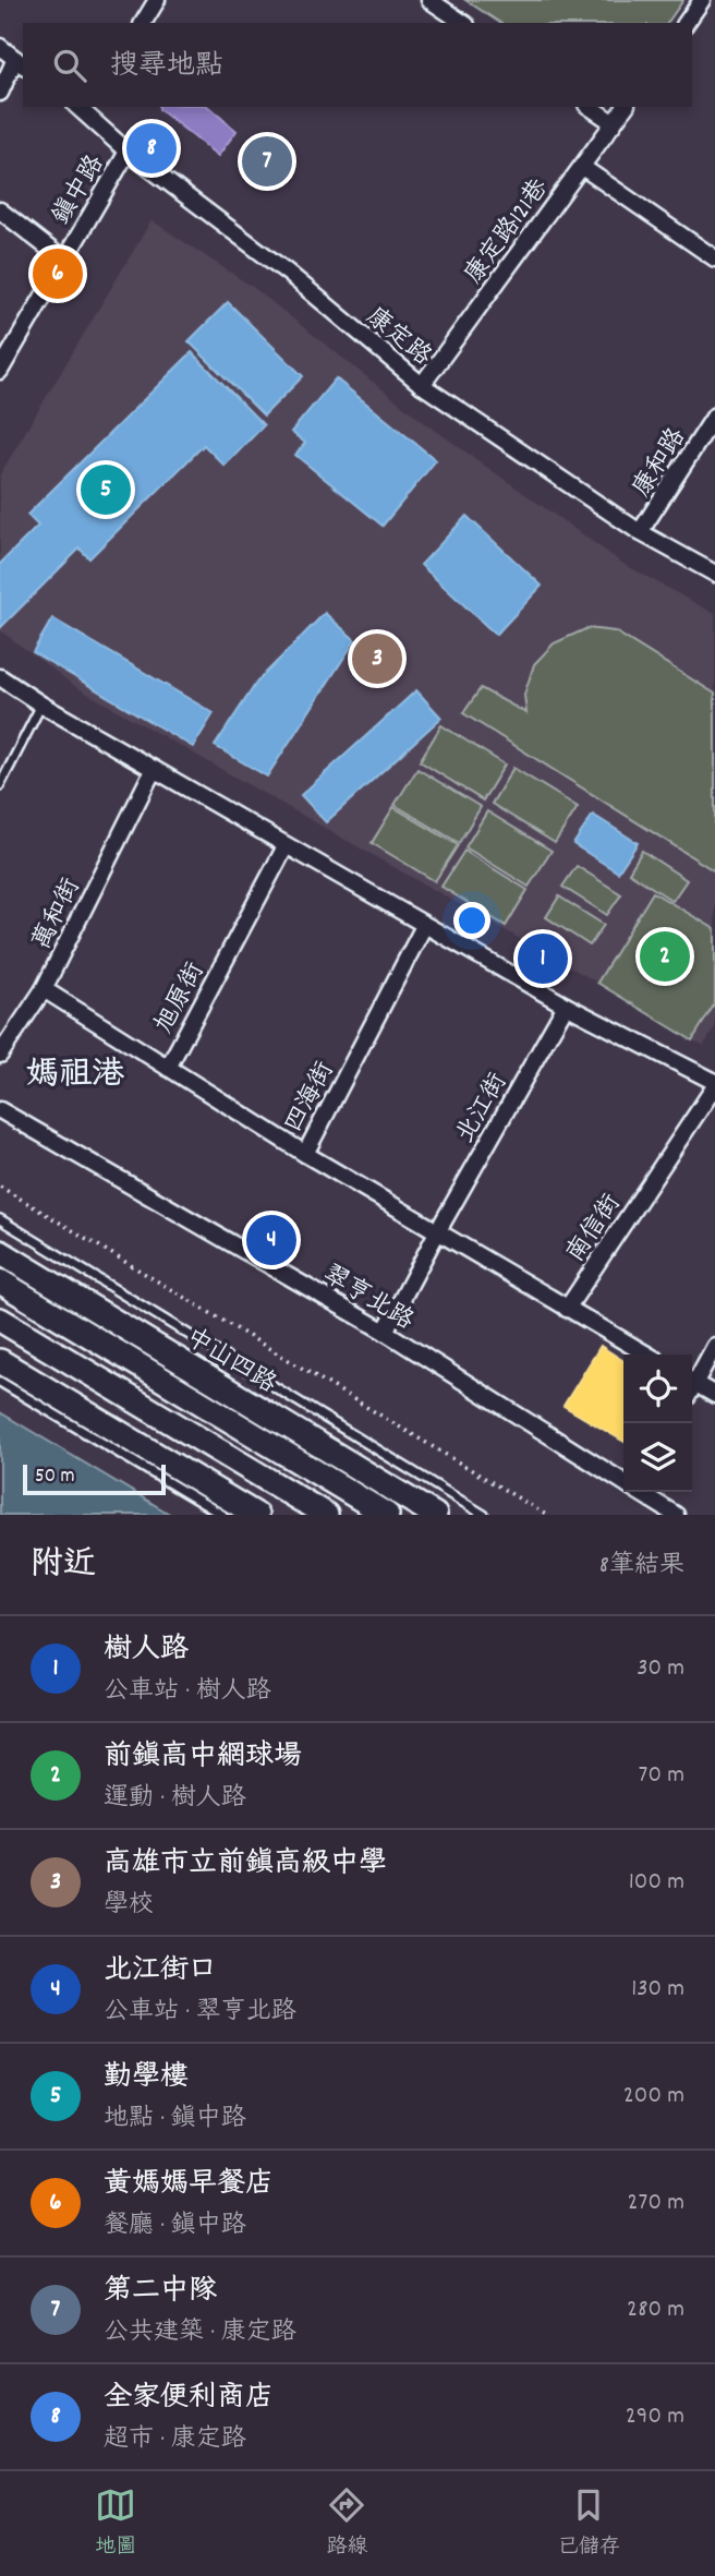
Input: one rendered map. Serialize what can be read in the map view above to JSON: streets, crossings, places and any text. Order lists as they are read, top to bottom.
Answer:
{
  "streets": {
    "main road": ["中山四路"],
    "street": [
      "鎮中路",
      "康定路121巷",
      "康定路",
      "康和路",
      "萬和街",
      "旭原街",
      "四海街",
      "北江街",
      "南信街",
      "翠亨北路"
    ]
  },
  "crossings": [
    ["鎮中路", "康定路"],
    ["康定路121巷", "康定路"],
    ["康定路", "康和路"],
    ["萬和街", "旭原街"],
    ["旭原街", "四海街"],
    ["四海街", "北江街"],
    ["北江街", "翠亨北路"]
  ],
  "districts": ["媽祖港"],
  "scale_bar": "50 m",
  "page": {
    "search": "搜尋地點",
    "pins": [
      "8",
      "7",
      "6",
      "5",
      "3",
      "2",
      "1",
      "4"
    ],
    "scale": "50 m",
    "heading": ["附近", "8筆結果"],
    "list": [
      {
        "mark": "1",
        "name": "樹人路",
        "note": "公車站 · 樹人路",
        "value": "30 m"
      },
      {
        "mark": "2",
        "name": "前鎮高中網球場",
        "note": "運動 · 樹人路",
        "value": "70 m"
      },
      {
        "mark": "3",
        "name": "高雄市立前鎮高級中學",
        "note": "學校",
        "value": "100 m"
      },
      {
        "mark": "4",
        "name": "北江街口",
        "note": "公車站 · 翠亨北路",
        "value": "130 m"
      },
      {
        "mark": "5",
        "name": "勤學樓",
        "note": "地點 · 鎮中路",
        "value": "200 m"
      },
      {
        "mark": "6",
        "name": "黃媽媽早餐店",
        "note": "餐廳 · 鎮中路",
        "value": "270 m"
      },
      {
        "mark": "7",
        "name": "第二中隊",
        "note": "公共建築 · 康定路",
        "value": "280 m"
      },
      {
        "mark": "8",
        "name": "全家便利商店",
        "note": "超市 · 康定路",
        "value": "290 m"
      }
    ],
    "nav": ["地圖", "路線", "已儲存"]
  }
}
